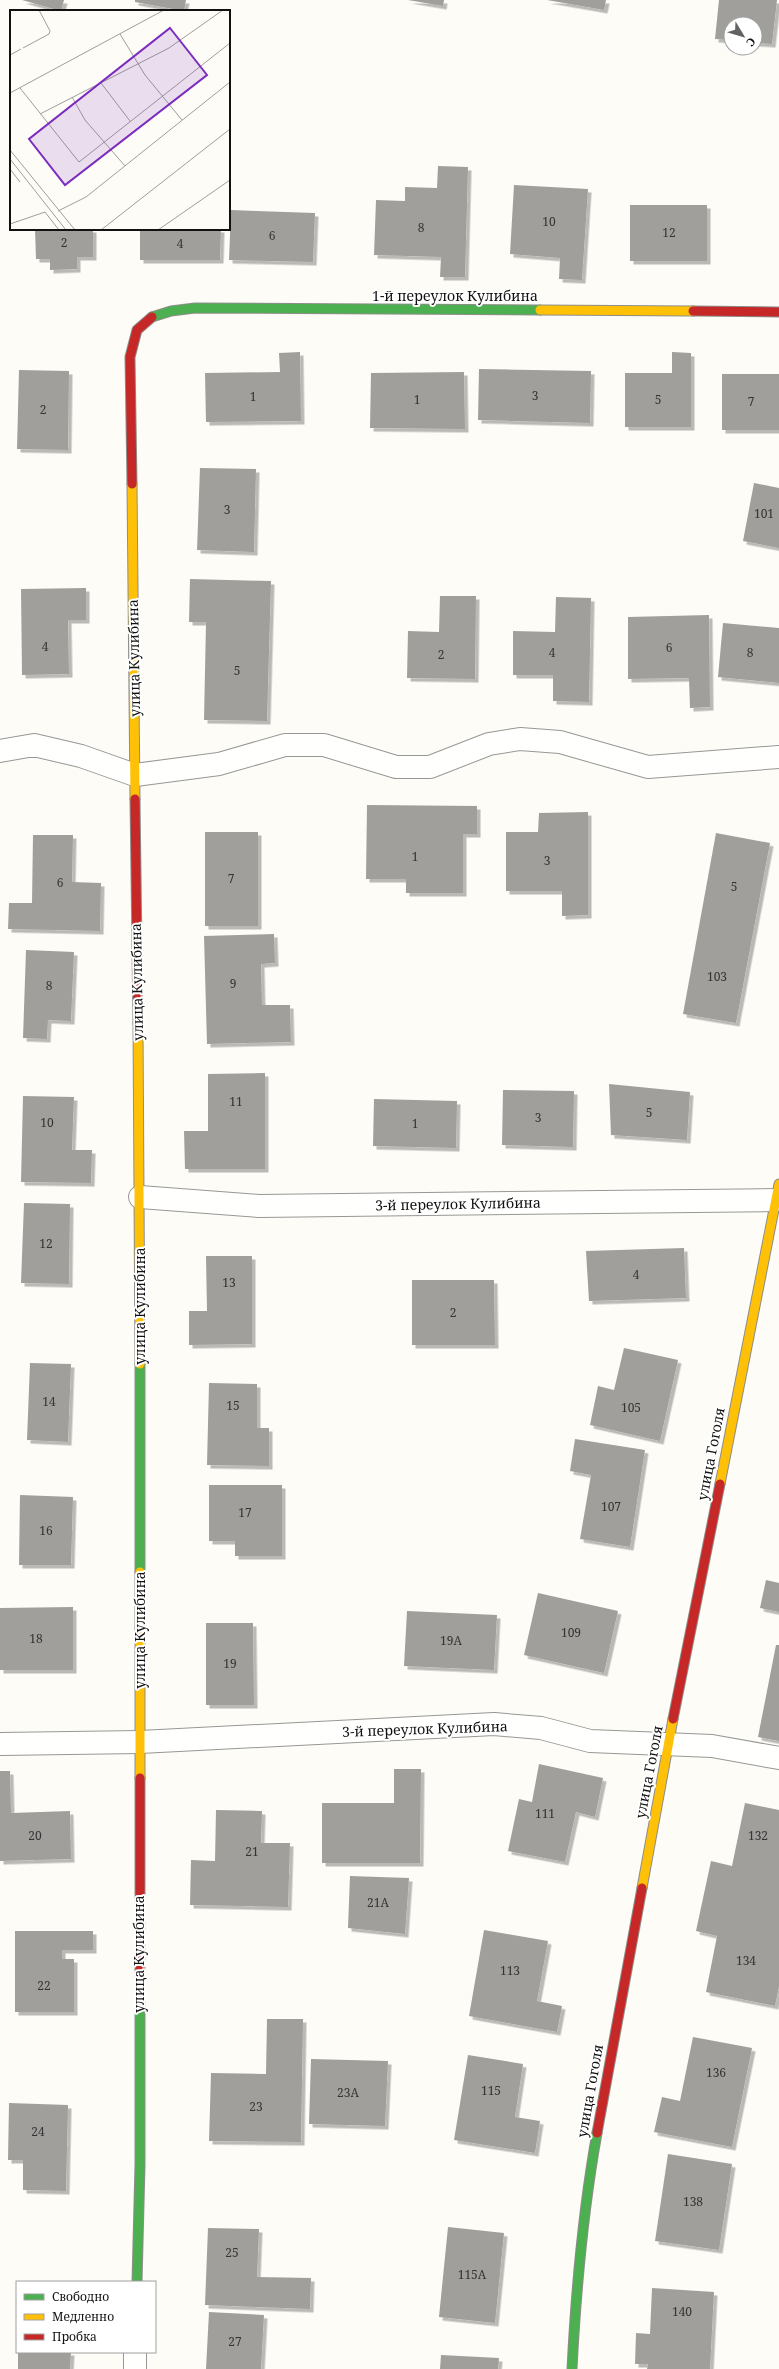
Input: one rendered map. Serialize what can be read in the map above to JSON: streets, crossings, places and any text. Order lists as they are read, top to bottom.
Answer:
{
  "streets": {
    "street": [
      "1-й переулок Кулибина",
      "улица Кулибина",
      "3-й переулок Кулибина",
      "улица Гоголя"
    ]
  },
  "crossings": [
    ["1-й переулок Кулибина", "улица Кулибина"],
    ["улица Кулибина", "3-й переулок Кулибина"],
    ["3-й переулок Кулибина", "улица Гоголя"]
  ],
  "house_numbers": [
    "10",
    "8",
    "12",
    "6",
    "2",
    "4",
    "3",
    "1",
    "1",
    "5",
    "7",
    "2",
    "3",
    "101",
    "4",
    "6",
    "4",
    "8",
    "2",
    "5",
    "1",
    "3",
    "7",
    "6",
    "5",
    "103",
    "9",
    "8",
    "11",
    "5",
    "3",
    "10",
    "1",
    "12",
    "4",
    "13",
    "2",
    "14",
    "15",
    "105",
    "107",
    "17",
    "16",
    "109",
    "18",
    "19А",
    "19",
    "111",
    "20",
    "132",
    "21",
    "21А",
    "134",
    "113",
    "22",
    "136",
    "115",
    "23А",
    "23",
    "24",
    "138",
    "25",
    "115А",
    "140",
    "27"
  ],
  "legend": ["Свободно", "Медленно", "Пробка"],
  "north": "bottom right"
}
